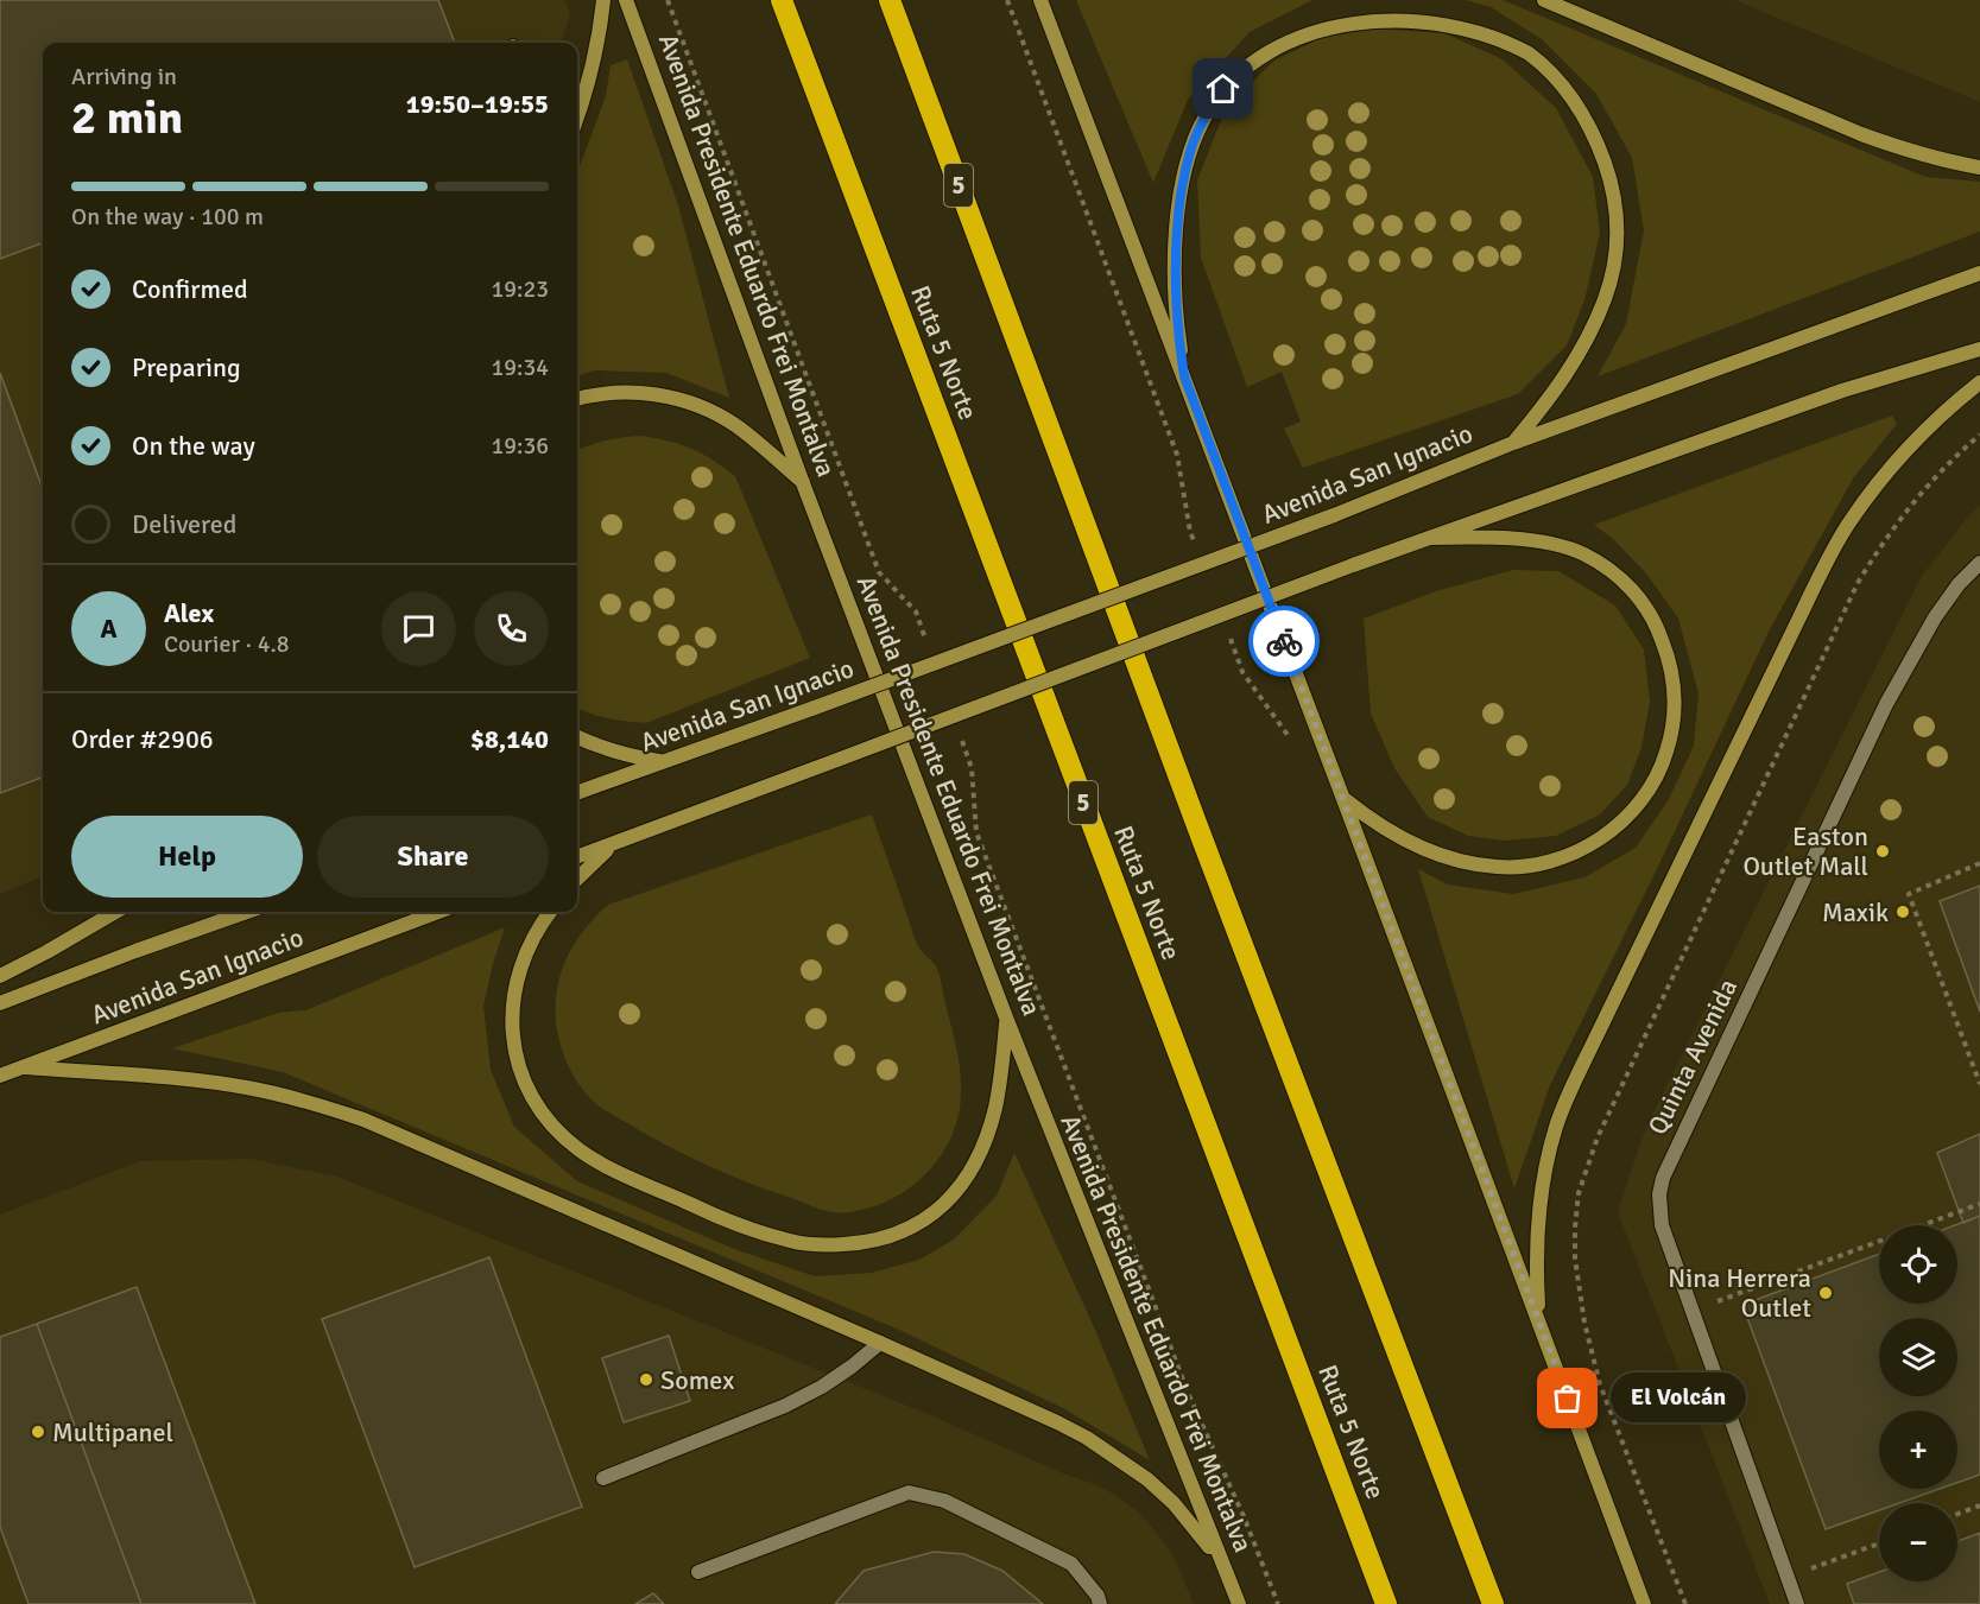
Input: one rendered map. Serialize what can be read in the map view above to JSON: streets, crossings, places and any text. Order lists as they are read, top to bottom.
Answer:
{
  "streets": {
    "highway": ["5", "Ruta 5 Norte"],
    "main road": ["Avenida Presidente Eduardo Frei Montalva", "Avenida San Ignacio"],
    "lane": ["Quinta Avenida"]
  },
  "places": [
    "Easton Outlet Mall",
    "Maxik",
    "Nina Herrera Outlet",
    "Somex",
    "El Volcán",
    "Multipanel"
  ],
  "page": {
    "heading": ["2 min", "Arriving in", "19:50–19:55"],
    "panel": [
      "Alex",
      "Courier · 4.8",
      "Order #2906",
      "$8,140"
    ],
    "bar": "On the way · 100 m",
    "list": [
      ["Confirmed", "19:23"],
      ["Preparing", "19:34"],
      ["On the way", "19:36"],
      "Delivered"
    ],
    "round": "A",
    "buttons": ["Help", "Share"],
    "map_buttons": ["+", "−"],
    "bubble": "El Volcán"
  }
}
